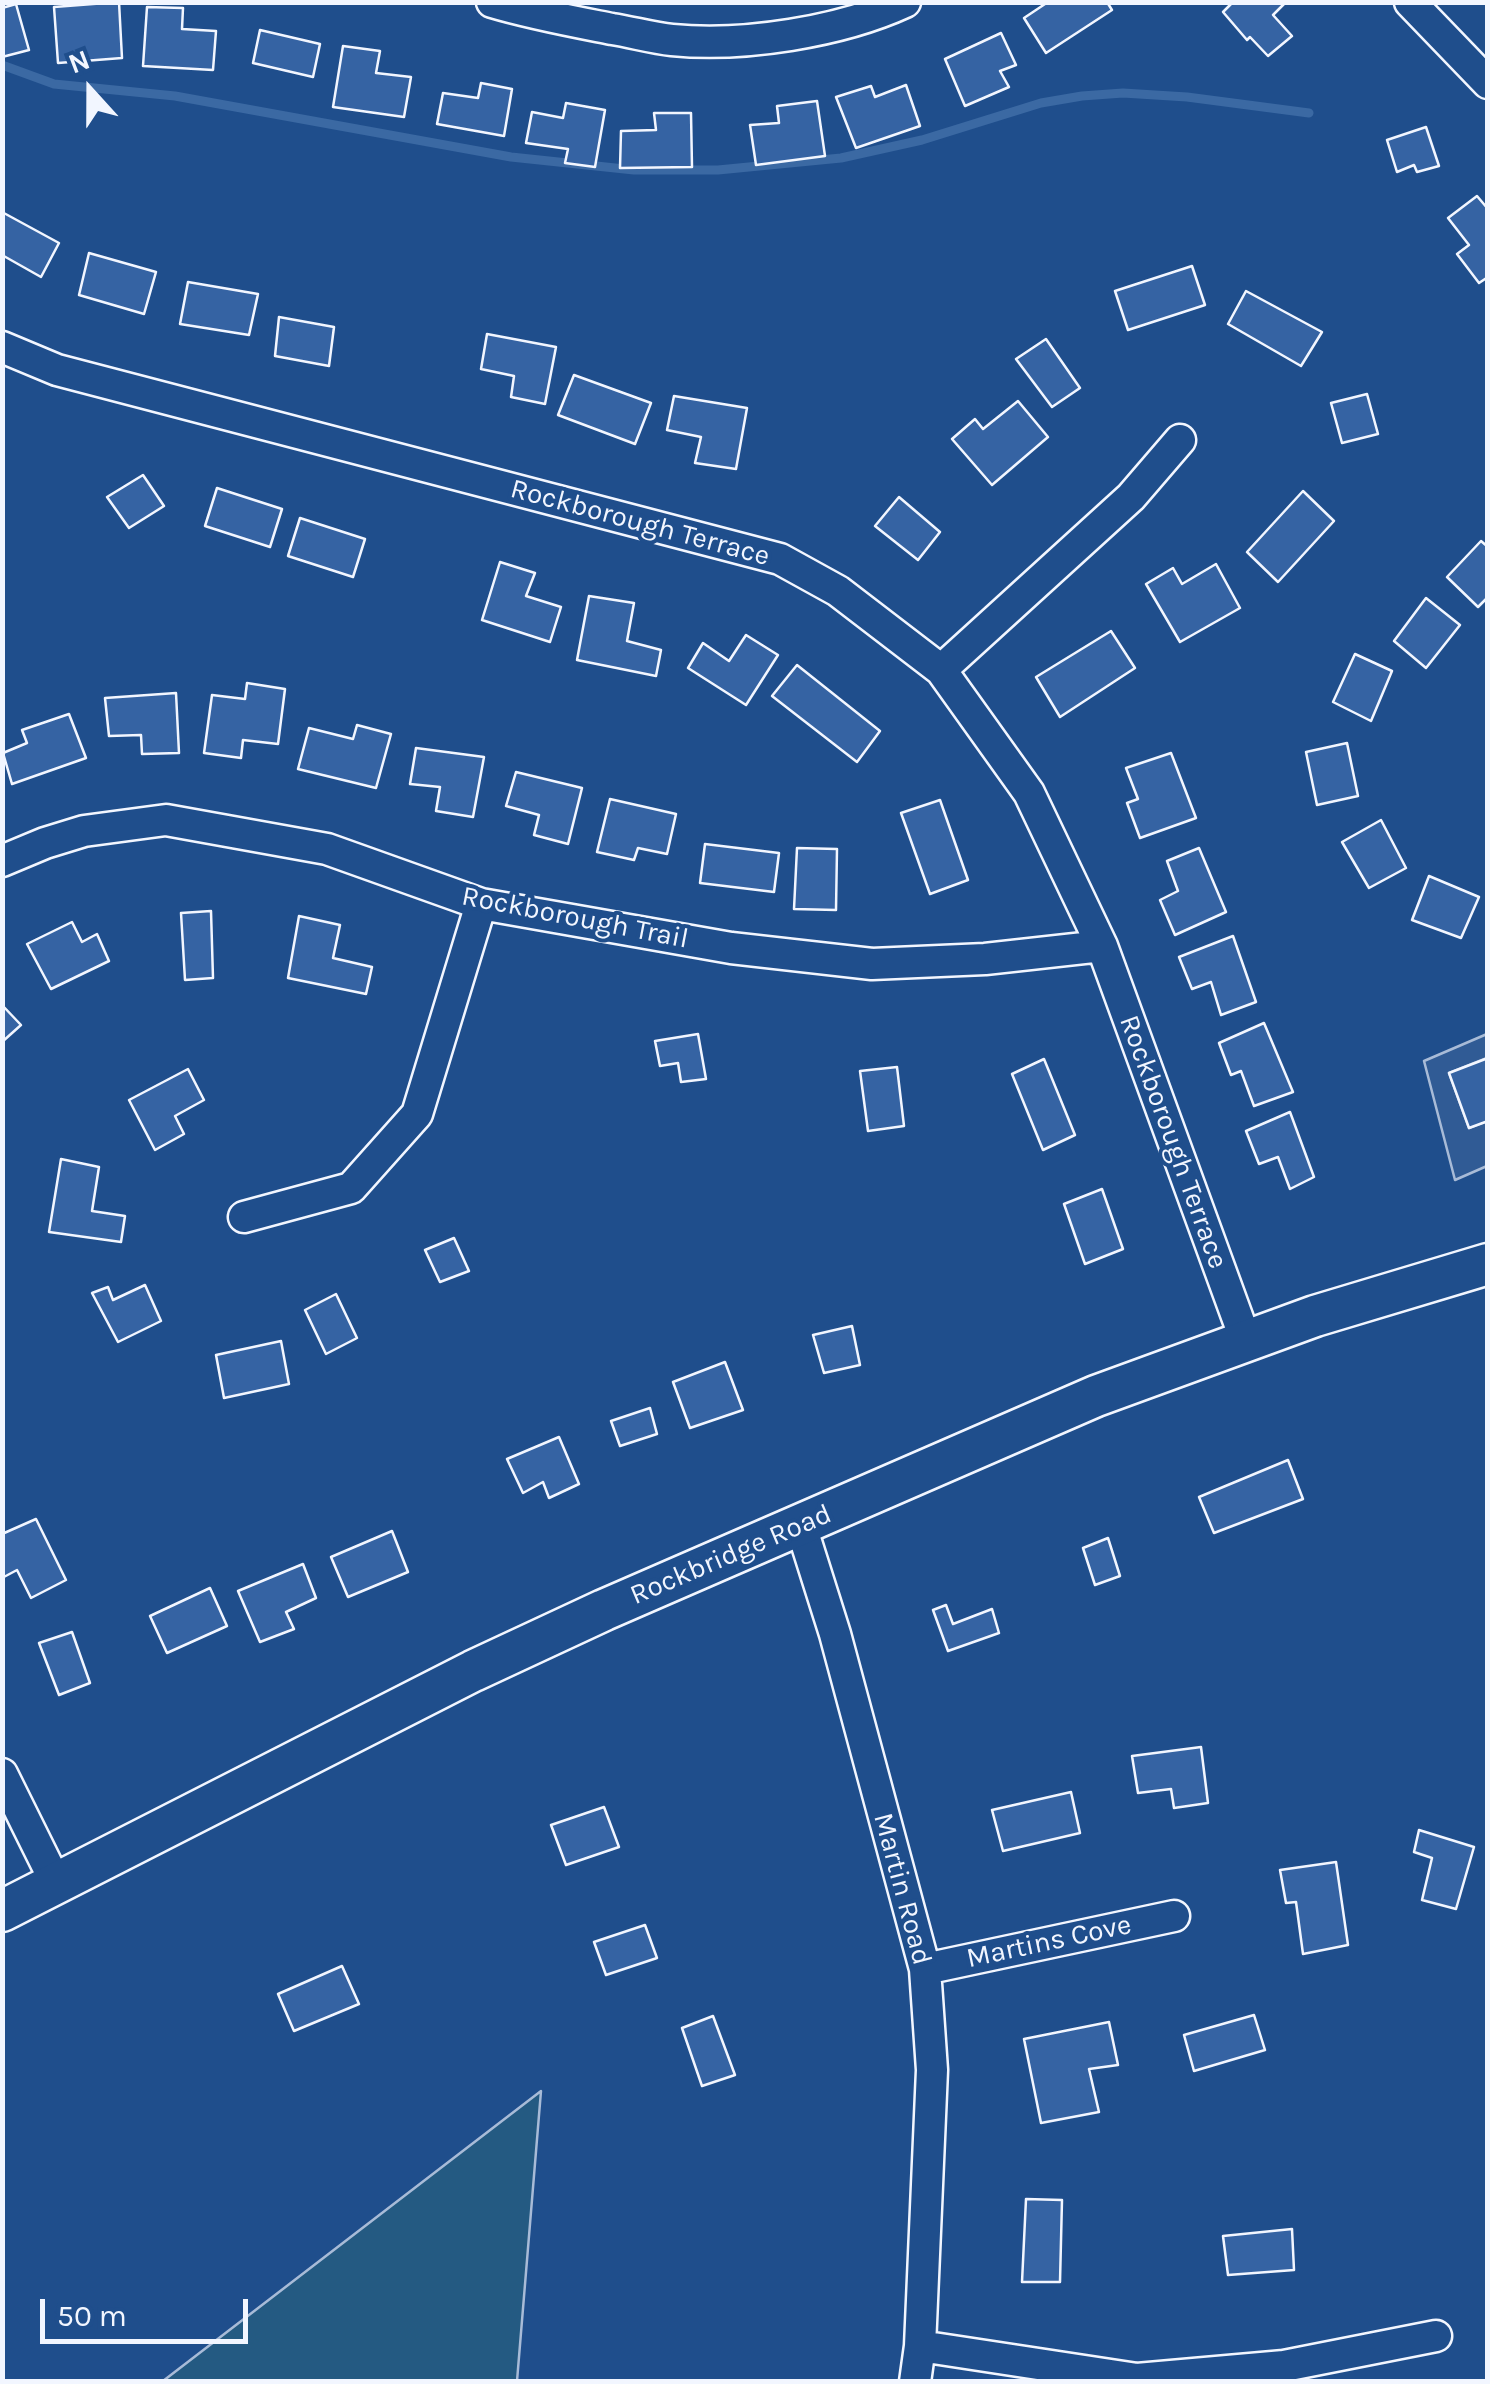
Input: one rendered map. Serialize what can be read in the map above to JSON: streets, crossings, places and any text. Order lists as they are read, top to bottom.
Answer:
{
  "streets": {
    "main road": ["Rockbridge Road"],
    "street": [
      "Rockborough Terrace",
      "Rockborough Trail",
      "Martin Road",
      "Martins Cove"
    ]
  },
  "crossings": [
    ["Rockborough Terrace", "Rockborough Trail"],
    ["Rockborough Terrace", "Rockbridge Road"],
    ["Rockbridge Road", "Martin Road"],
    ["Martin Road", "Martins Cove"]
  ],
  "scale_bar": "50 m",
  "north": "top"
}
